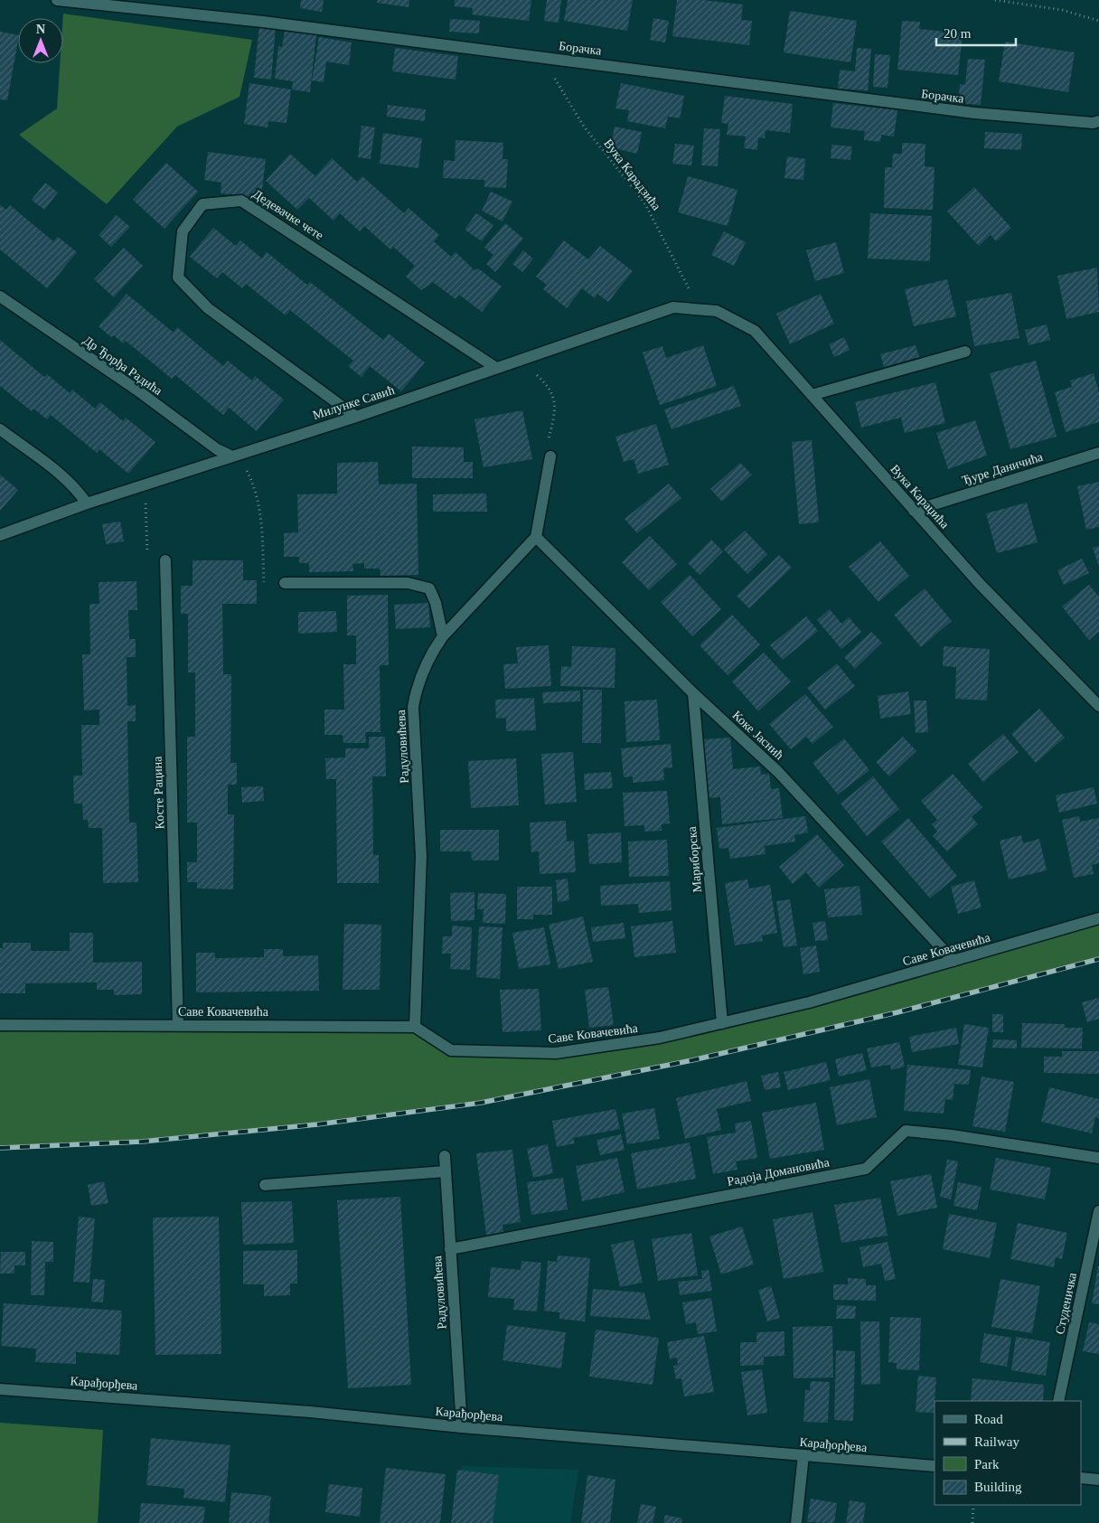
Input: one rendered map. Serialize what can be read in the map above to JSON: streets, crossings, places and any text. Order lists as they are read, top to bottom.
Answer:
{
  "streets": {
    "street": [
      "Борачка",
      "Дедевачке чете",
      "Др Ђорђа Радића",
      "Милунке Савић",
      "Ђуре Даничића",
      "Вука Караџића",
      "Коке Јаснић",
      "Радуловићева",
      "Косте Рацина",
      "Мариборска",
      "Саве Ковачевића",
      "Радоја Домановића",
      "Студеничка",
      "Карађорђева"
    ],
    "path": ["Вука Карадзића"]
  },
  "crossings": [
    ["Борачка", "Вука Карадзића"],
    ["Вука Карадзића", "Милунке Савић"],
    ["Дедевачке чете", "Милунке Савић"],
    ["Др Ђорђа Радића", "Милунке Савић"],
    ["Милунке Савић", "Вука Караџића"],
    ["Ђуре Даничића", "Вука Караџића"],
    ["Коке Јаснић", "Радуловићева"],
    ["Коке Јаснић", "Мариборска"],
    ["Коке Јаснић", "Саве Ковачевића"],
    ["Радуловићева", "Саве Ковачевића"],
    ["Радуловићева", "Радоја Домановића"],
    ["Радуловићева", "Карађорђева"],
    ["Косте Рацина", "Саве Ковачевића"],
    ["Мариборска", "Саве Ковачевића"]
  ],
  "legend": [
    "Road",
    "Railway",
    "Park",
    "Building"
  ],
  "scale_bar": "20 m",
  "north": "top"
}
